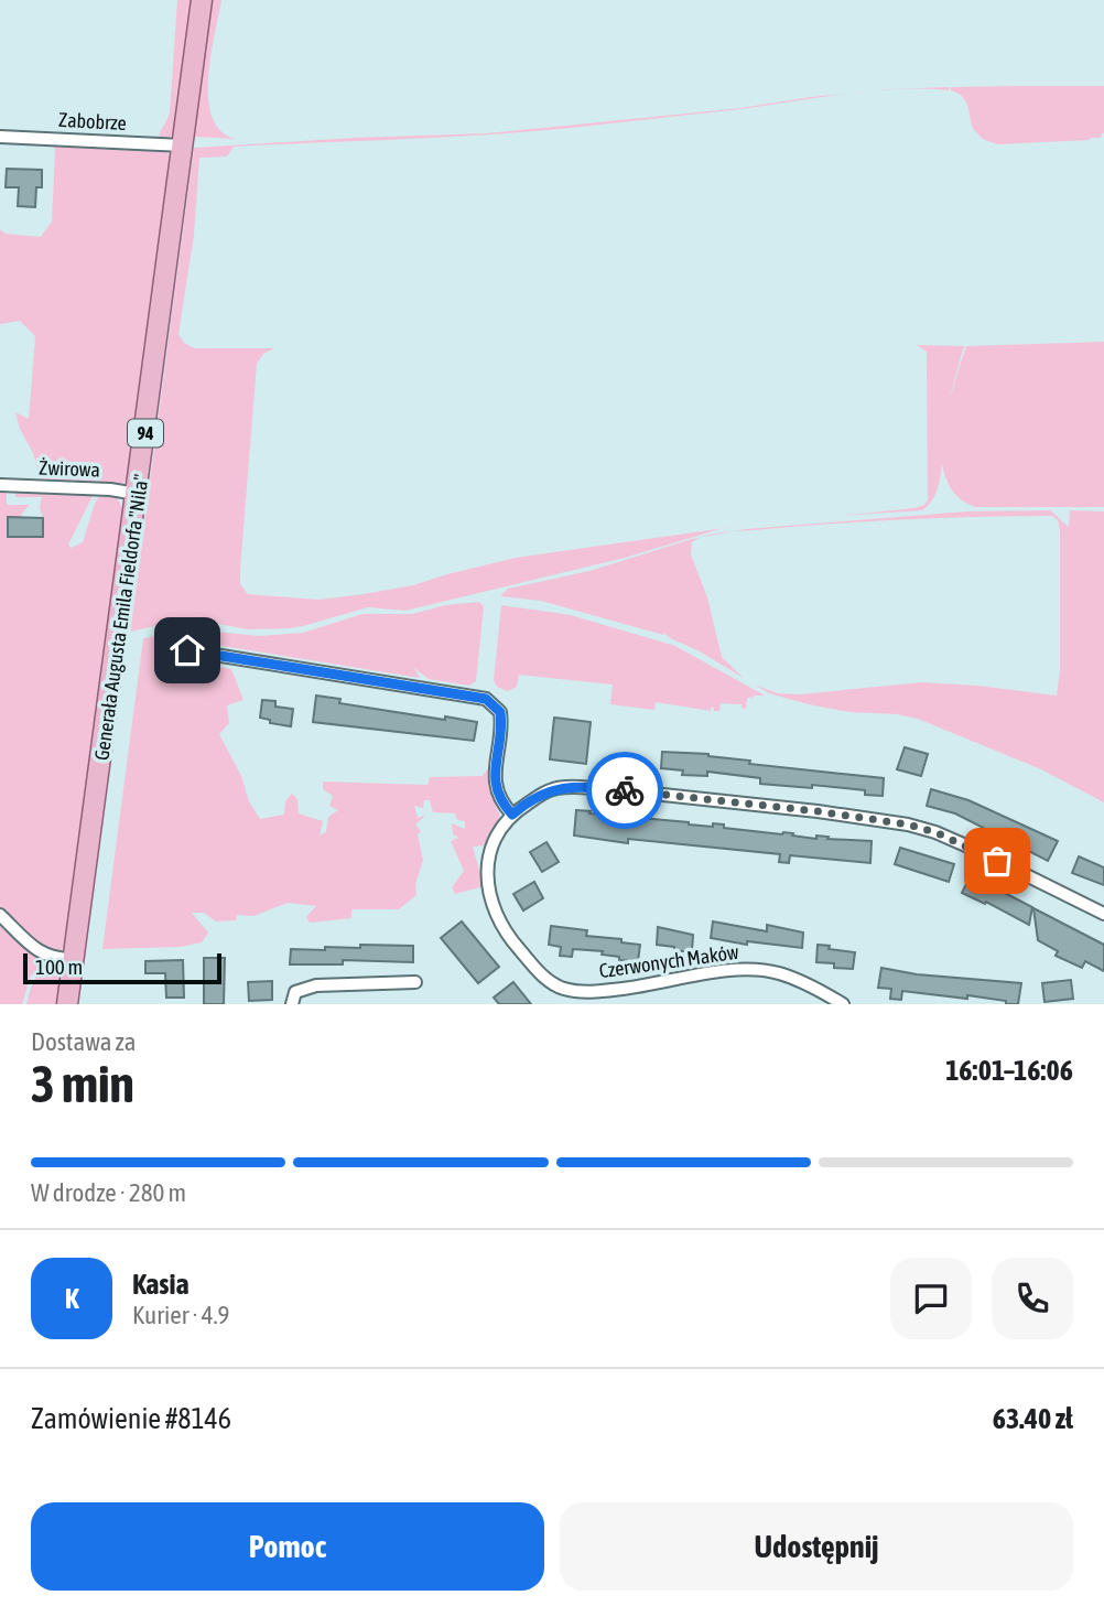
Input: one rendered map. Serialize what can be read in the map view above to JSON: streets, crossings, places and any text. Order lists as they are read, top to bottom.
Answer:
{
  "streets": {
    "main road": ["94", "Generała Augusta Emila Fieldorfa \"Nila\""],
    "street": ["Zabobrze", "Żwirowa", "Czerwonych Maków"]
  },
  "crossings": [
    ["Zabobrze", "Generała Augusta Emila Fieldorfa \"Nila\""],
    ["Żwirowa", "Generała Augusta Emila Fieldorfa \"Nila\""]
  ],
  "scale_bar": "100 m",
  "page": {
    "scale": "100 m",
    "heading": ["3 min", "Dostawa za", "16:01–16:06"],
    "panel": [
      "Kasia",
      "Kurier · 4.9",
      "Zamówienie #8146",
      "63.40 zł"
    ],
    "bar": "W drodze · 280 m",
    "round": "K",
    "buttons": ["Pomoc", "Udostępnij"]
  }
}
